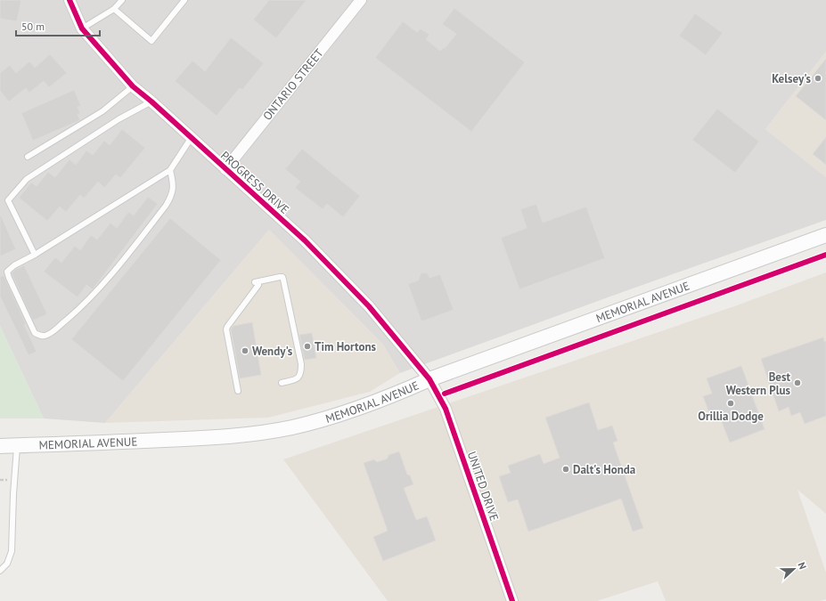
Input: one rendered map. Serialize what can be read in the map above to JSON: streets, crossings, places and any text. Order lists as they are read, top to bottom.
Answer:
{
  "streets": {
    "main road": ["MEMORIAL AVENUE"],
    "street": ["ONTARIO STREET", "PROGRESS DRIVE", "UNITED DRIVE"]
  },
  "crossings": [
    ["ONTARIO STREET", "PROGRESS DRIVE"],
    ["PROGRESS DRIVE", "MEMORIAL AVENUE"],
    ["PROGRESS DRIVE", "UNITED DRIVE"],
    ["MEMORIAL AVENUE", "UNITED DRIVE"]
  ],
  "places": [
    "Kelsey's",
    "Tim Hortons",
    "Wendy's",
    "Best Western Plus",
    "Orillia Dodge",
    "Dalt's Honda"
  ],
  "scale_bar": "50 m",
  "north": "right"
}
